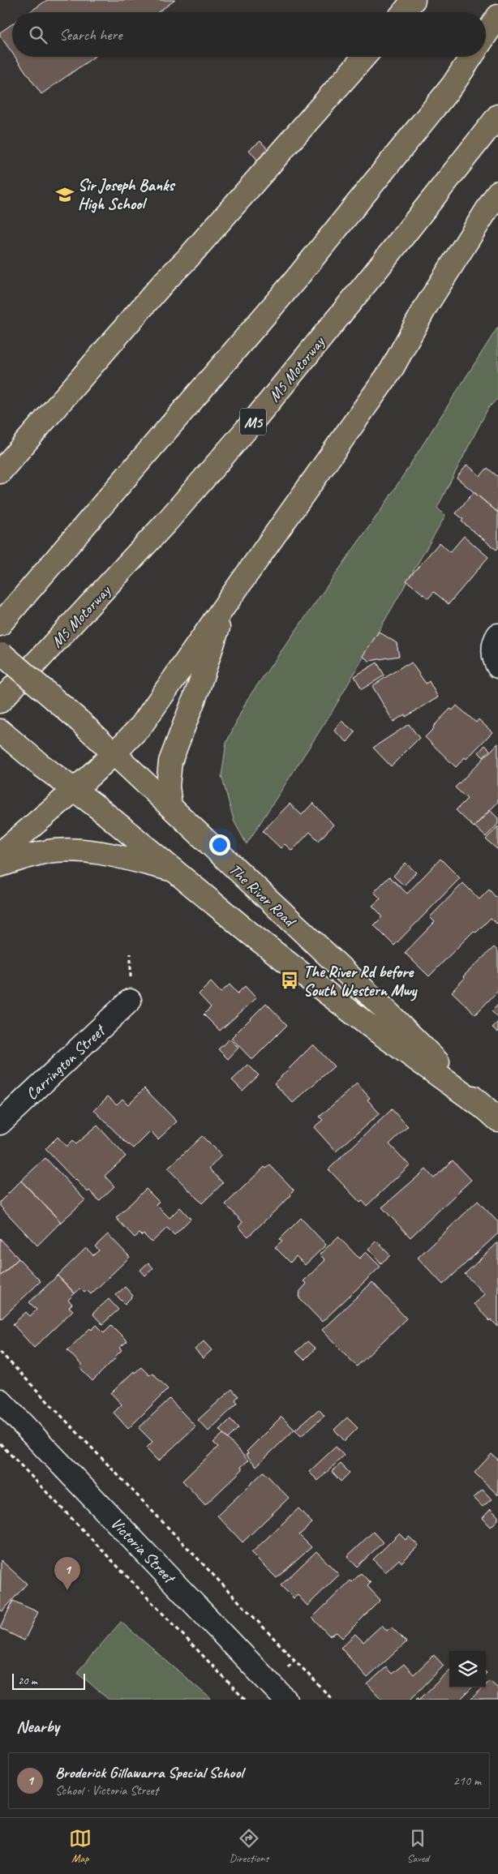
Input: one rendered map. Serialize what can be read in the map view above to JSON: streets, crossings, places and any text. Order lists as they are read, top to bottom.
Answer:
{
  "streets": {
    "main road": ["M5 Motorway", "M5", "The River Road"],
    "street": ["Carrington Street", "Victoria Street"]
  },
  "places": {
    "school or university": ["Sir Joseph Banks High School"],
    "bus stop": ["The River Rd before South Western Mwy"]
  },
  "scale_bar": "20 m",
  "page": {
    "search": "Search here",
    "pins": "1",
    "scale": "20 m",
    "heading": "Nearby",
    "list": [
      {
        "mark": "1",
        "name": "Broderick Gillawarra Special School",
        "note": "School · Victoria Street",
        "value": "210 m"
      }
    ],
    "nav": ["Map", "Directions", "Saved"]
  }
}
